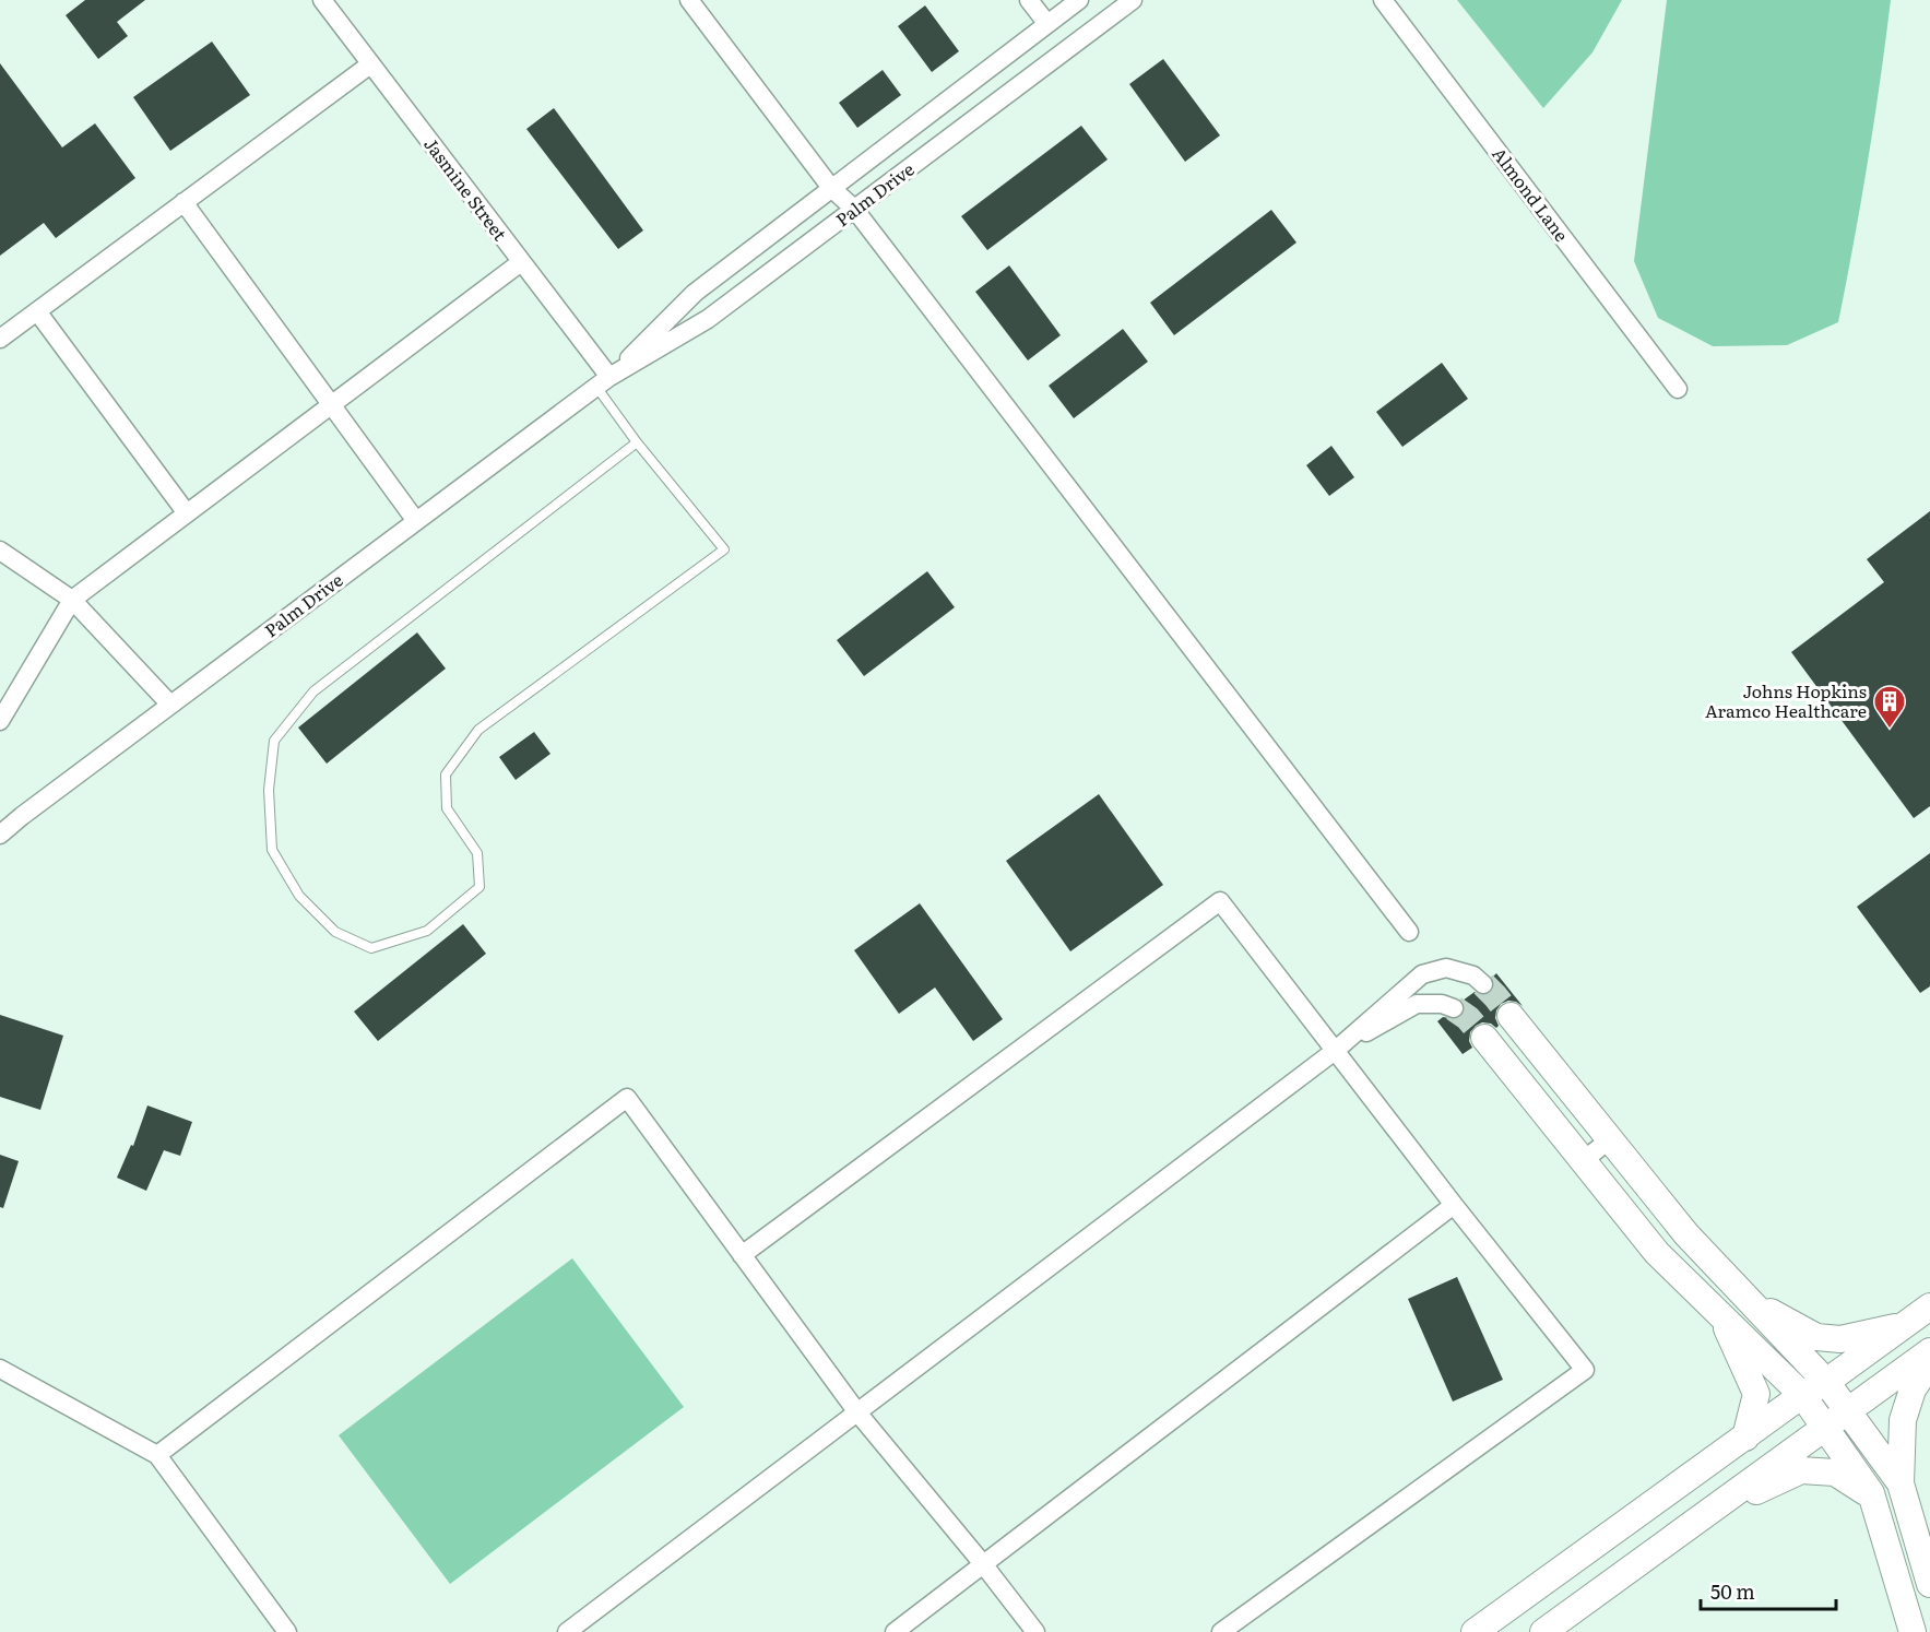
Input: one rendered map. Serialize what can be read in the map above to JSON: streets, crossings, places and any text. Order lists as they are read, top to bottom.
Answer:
{
  "streets": {
    "street": ["Jasmine Street", "Palm Drive", "Almond Lane"]
  },
  "crossings": [
    ["Jasmine Street", "Palm Drive"]
  ],
  "places": {
    "building": ["Johns Hopkins Aramco Healthcare"]
  },
  "scale_bar": "50 m"
}
